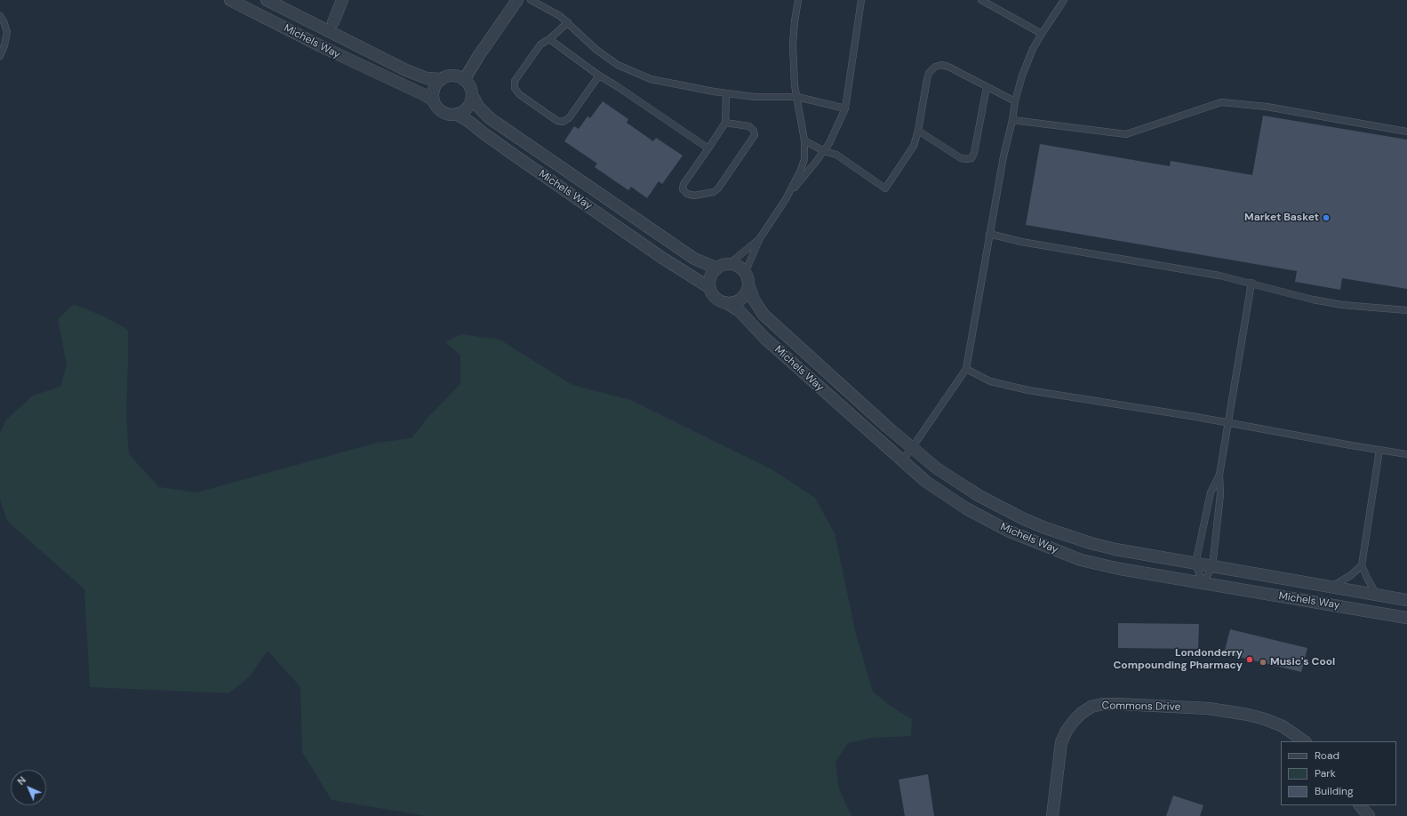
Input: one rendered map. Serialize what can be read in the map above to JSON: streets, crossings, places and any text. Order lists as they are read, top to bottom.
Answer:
{
  "streets": {
    "street": ["Michels Way", "Commons Drive"]
  },
  "places": ["Market Basket", "Londonderry Compounding Pharmacy", "Music's Cool"],
  "legend": ["Road", "Park", "Building"],
  "north": "top left"
}
